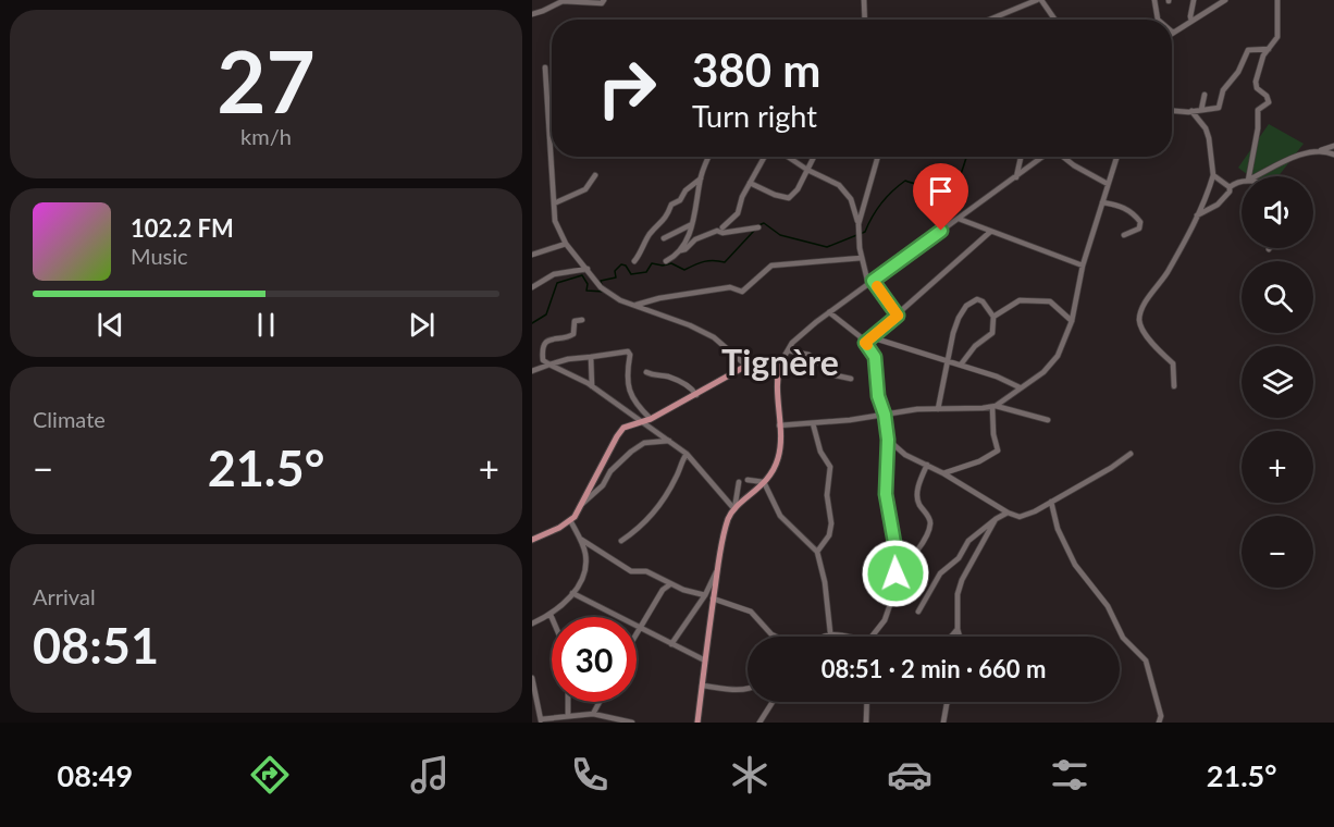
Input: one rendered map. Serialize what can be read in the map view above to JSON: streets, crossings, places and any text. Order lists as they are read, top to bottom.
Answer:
{
  "districts": ["Tignère"],
  "page": {
    "tile": [
      ["27", "km/h"],
      "Climate",
      ["Arrival", "08:51"]
    ],
    "turn": ["380 m", "Turn right"],
    "map_buttons": ["+", "−"],
    "song": ["102.2 FM", "Music"],
    "heat": ["−", "21.5°", "+"],
    "limit": "30",
    "trip": "08:51 · 2 min · 660 m",
    "tabs": ["08:49", "21.5°"]
  }
}
